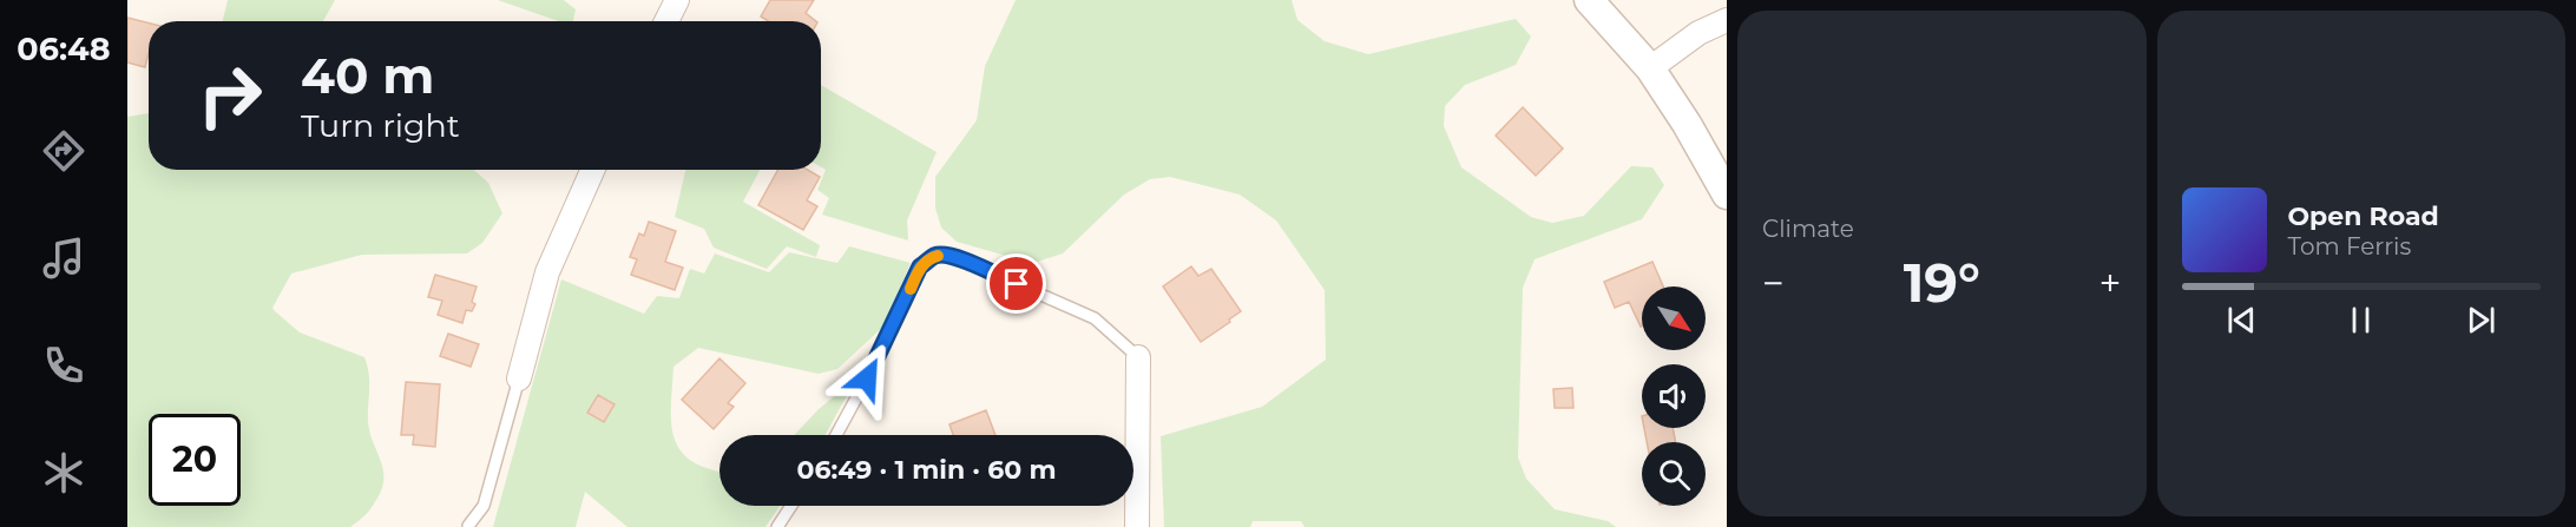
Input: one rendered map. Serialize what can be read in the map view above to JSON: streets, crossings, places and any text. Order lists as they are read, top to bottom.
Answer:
{
  "north": "bottom right",
  "page": {
    "tabs": "06:48",
    "tile": "Climate",
    "turn": ["40 m", "Turn right"],
    "song": ["Open Road", "Tom Ferris"],
    "heat": ["−", "19°", "+"],
    "limit": "20",
    "trip": "06:49 · 1 min · 60 m"
  }
}
